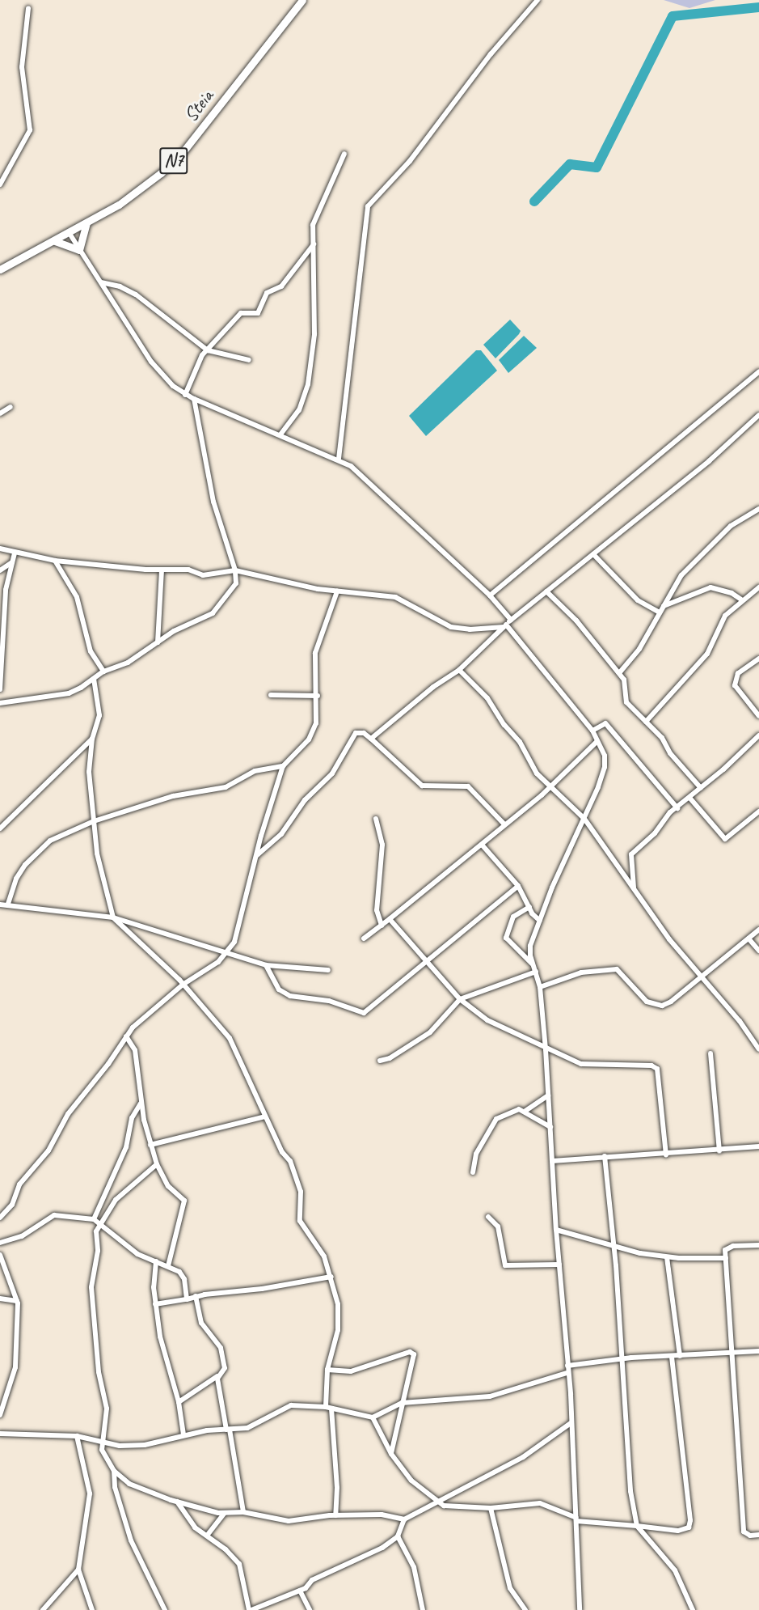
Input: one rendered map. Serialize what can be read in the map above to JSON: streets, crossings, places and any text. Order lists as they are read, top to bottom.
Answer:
{
  "streets": {
    "main road": ["Steia", "N7"]
  }
}
